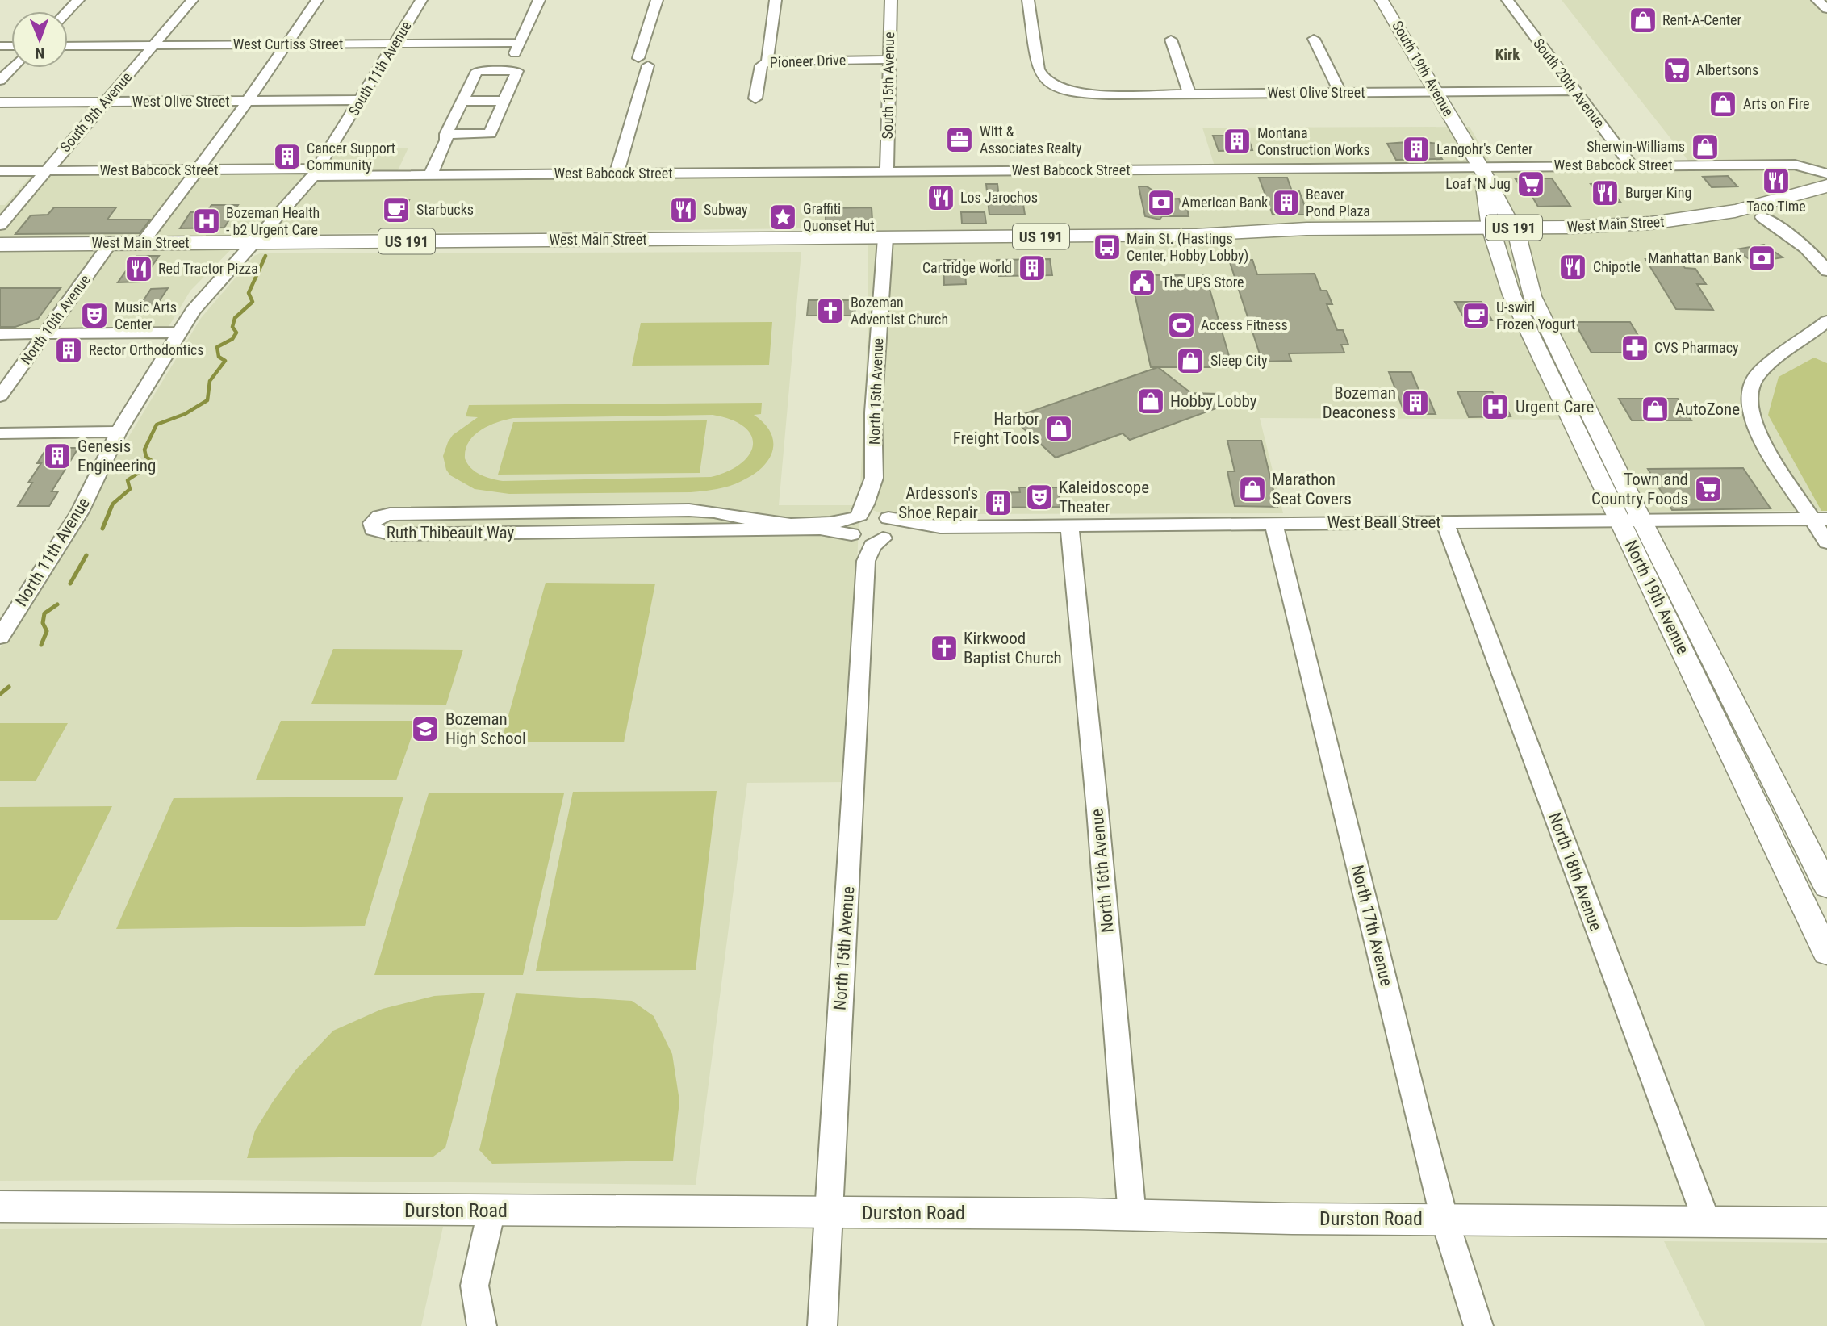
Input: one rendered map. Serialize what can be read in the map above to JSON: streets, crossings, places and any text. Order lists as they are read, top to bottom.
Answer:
{
  "streets": {
    "highway": ["West Main Street", "US 191"],
    "main road": ["South 19th Avenue", "North 19th Avenue", "Durston Road"],
    "street": [
      "West Curtiss Street",
      "Pioneer Drive",
      "South 11th Avenue",
      "South 20th Avenue",
      "South 15th Avenue",
      "West Olive Street",
      "South 9th Avenue",
      "West Babcock Street",
      "North 10th Avenue",
      "North 15th Avenue",
      "West Beall Street",
      "Ruth Thibeault Way",
      "North 11th Avenue",
      "North 16th Avenue",
      "North 18th Avenue",
      "North 17th Avenue"
    ]
  },
  "crossings": [
    ["West Curtiss Street", "South 11th Avenue"],
    ["West Curtiss Street", "South 9th Avenue"],
    ["Pioneer Drive", "South 15th Avenue"],
    ["South 11th Avenue", "West Olive Street"],
    ["South 11th Avenue", "West Babcock Street"],
    ["South 11th Avenue", "West Main Street"],
    ["South 11th Avenue", "North 11th Avenue"],
    ["South 19th Avenue", "West Olive Street"],
    ["South 19th Avenue", "West Babcock Street"],
    ["South 19th Avenue", "West Main Street"],
    ["South 19th Avenue", "North 19th Avenue"],
    ["South 20th Avenue", "West Olive Street"],
    ["South 20th Avenue", "West Babcock Street"],
    ["South 15th Avenue", "West Babcock Street"],
    ["West Olive Street", "South 9th Avenue"],
    ["South 9th Avenue", "West Babcock Street"],
    ["West Main Street", "North 10th Avenue"],
    ["West Main Street", "North 15th Avenue"],
    ["West Main Street", "North 11th Avenue"],
    ["West Main Street", "North 19th Avenue"],
    ["North 15th Avenue", "West Beall Street"],
    ["North 15th Avenue", "Ruth Thibeault Way"],
    ["North 15th Avenue", "Durston Road"],
    ["West Beall Street", "North 19th Avenue"],
    ["West Beall Street", "North 16th Avenue"],
    ["West Beall Street", "North 18th Avenue"],
    ["West Beall Street", "North 17th Avenue"],
    ["North 16th Avenue", "Durston Road"],
    ["North 18th Avenue", "Durston Road"],
    ["North 17th Avenue", "Durston Road"]
  ],
  "districts": ["Kirk"],
  "places": {
    "shop": [
      "Rent-A-Center",
      "Arts on Fire",
      "Sherwin-Williams",
      "Sleep City",
      "Hobby Lobby",
      "AutoZone",
      "Harbor Freight Tools",
      "Marathon Seat Covers"
    ],
    "supermarket": ["Albertsons", "Loaf 'N Jug", "Town and Country Foods"],
    "office": ["Witt & Associates Realty"],
    "building": [
      "Montana Construction Works",
      "Langohr's Center",
      "Cancer Support Community",
      "Beaver Pond Plaza",
      "Cartridge World",
      "Rector Orthodontics",
      "Bozeman Deaconess",
      "Genesis Engineering",
      "Ardesson's Shoe Repair"
    ],
    "restaurant": [
      "Taco Time",
      "Burger King",
      "Los Jarochos",
      "Subway",
      "Chipotle",
      "Red Tractor Pizza"
    ],
    "bank": ["American Bank", "Manhattan Bank"],
    "cafe": ["Starbucks", "U-swirl Frozen Yogurt"],
    "place": ["Graffiti Quonset Hut"],
    "hospital": ["Bozeman Health - b2 Urgent Care", "Urgent Care"],
    "bus stop": ["Main St. (Hastings Center, Hobby Lobby)"],
    "public building": ["The UPS Store"],
    "church": ["Bozeman Adventist Church", "Kirkwood Baptist Church"],
    "theatre": ["Music Arts Center", "Kaleidoscope Theater"],
    "sports": ["Access Fitness"],
    "pharmacy": ["CVS Pharmacy"],
    "school or university": ["Bozeman High School"]
  },
  "north": "bottom"
}
